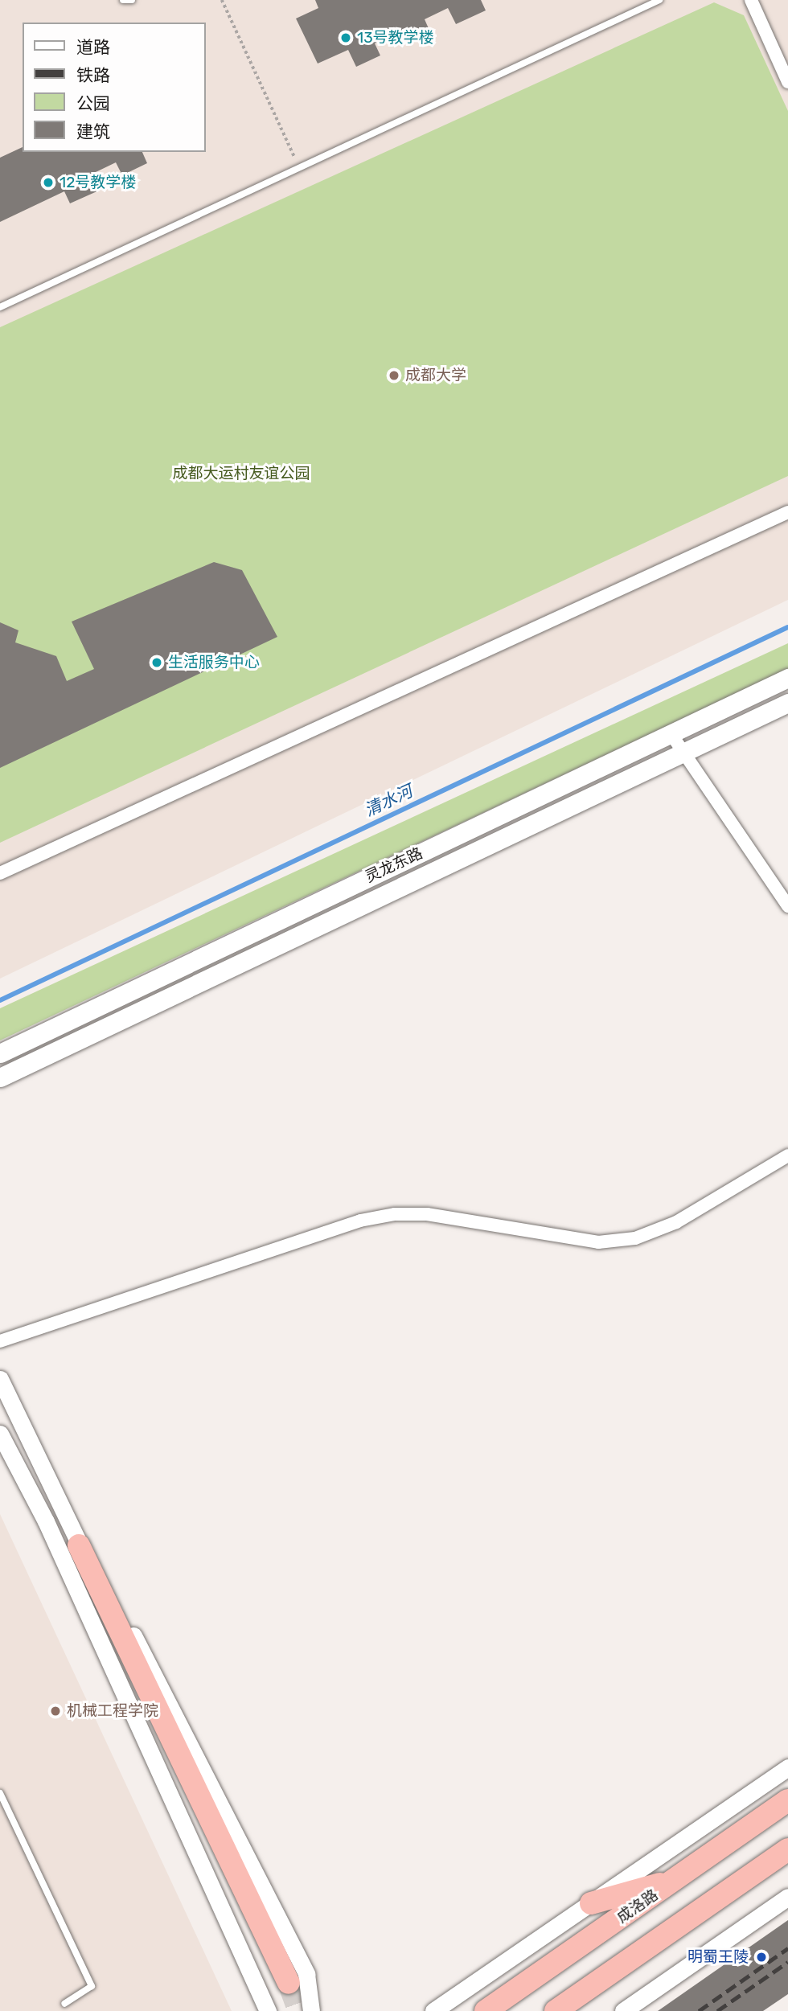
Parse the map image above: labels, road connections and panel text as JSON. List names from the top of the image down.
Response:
{
  "streets": {
    "highway": ["成洛路"],
    "main road": ["灵龙东路"]
  },
  "water": ["清水河"],
  "parks": ["成都大运村友谊公园"],
  "places": [
    "13号教学楼",
    "12号教学楼",
    "成都大学",
    "生活服务中心",
    "机械工程学院",
    "明蜀王陵"
  ],
  "legend": [
    "道路",
    "铁路",
    "公园",
    "建筑"
  ]
}
